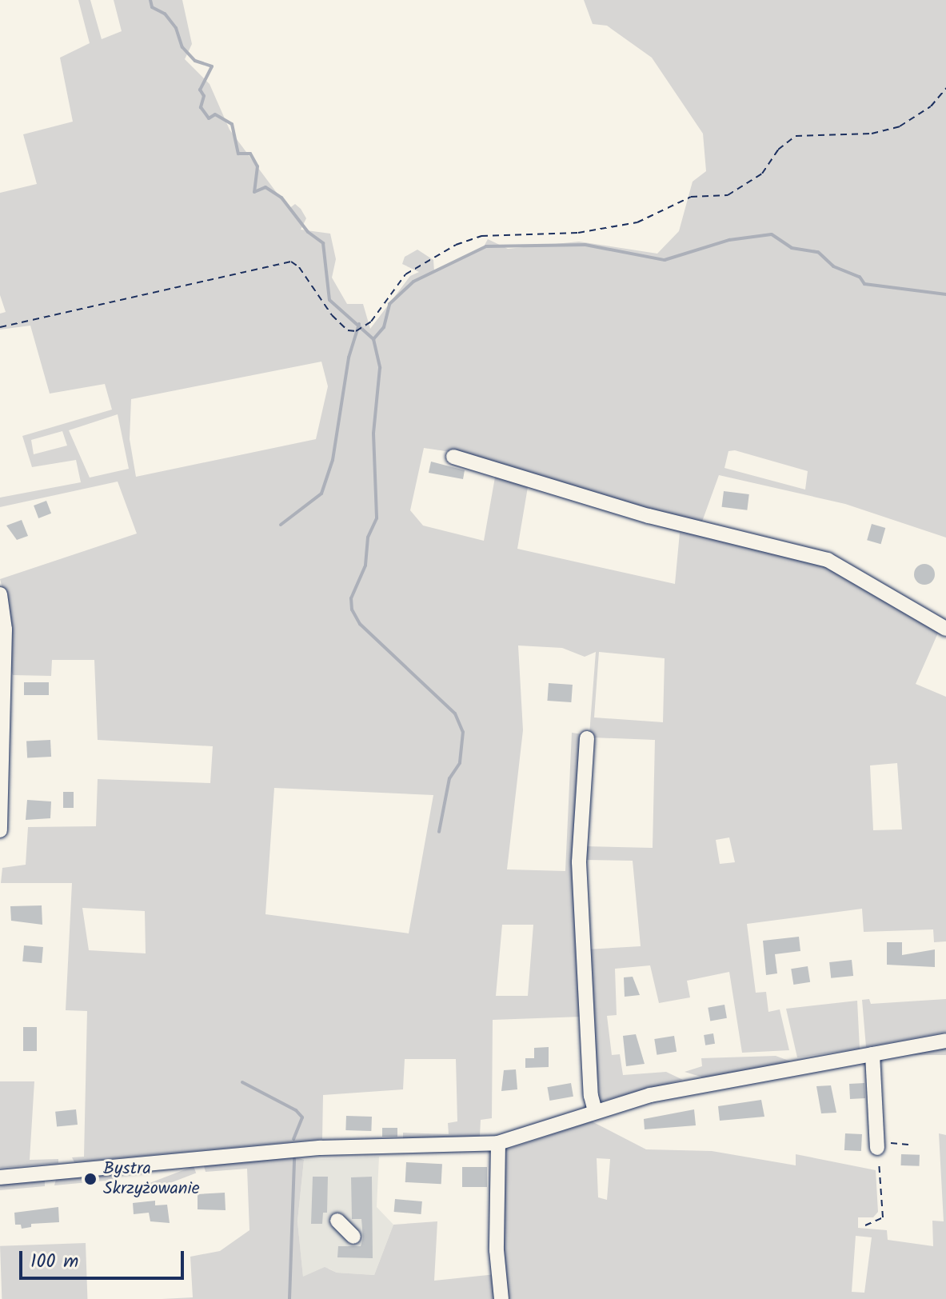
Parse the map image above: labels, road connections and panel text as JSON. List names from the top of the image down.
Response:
{
  "places": ["Bystra Skrzyżowanie"],
  "scale_bar": "100 m"
}
